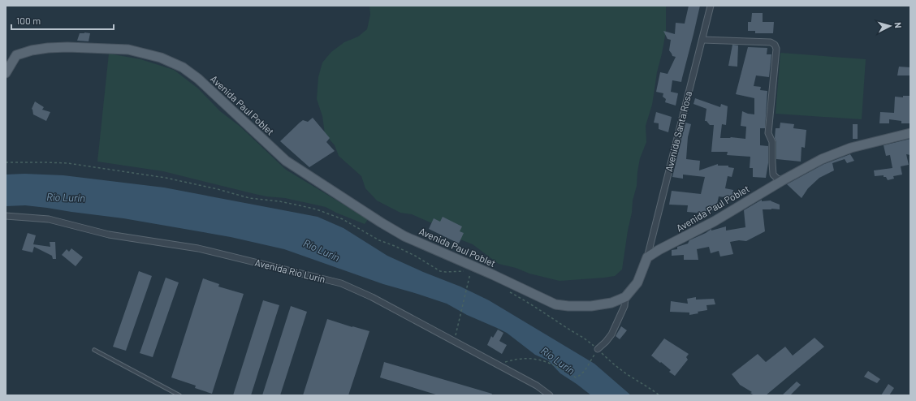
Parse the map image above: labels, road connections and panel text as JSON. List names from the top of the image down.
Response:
{
  "streets": {
    "main road": ["Avenida Paul Poblet"],
    "street": ["Avenida Santa Rosa", "Avenida Río Lurín"]
  },
  "crossings": [
    ["Avenida Paul Poblet", "Avenida Santa Rosa"]
  ],
  "water": ["Río Lurín"],
  "scale_bar": "100 m",
  "north": "right"
}
